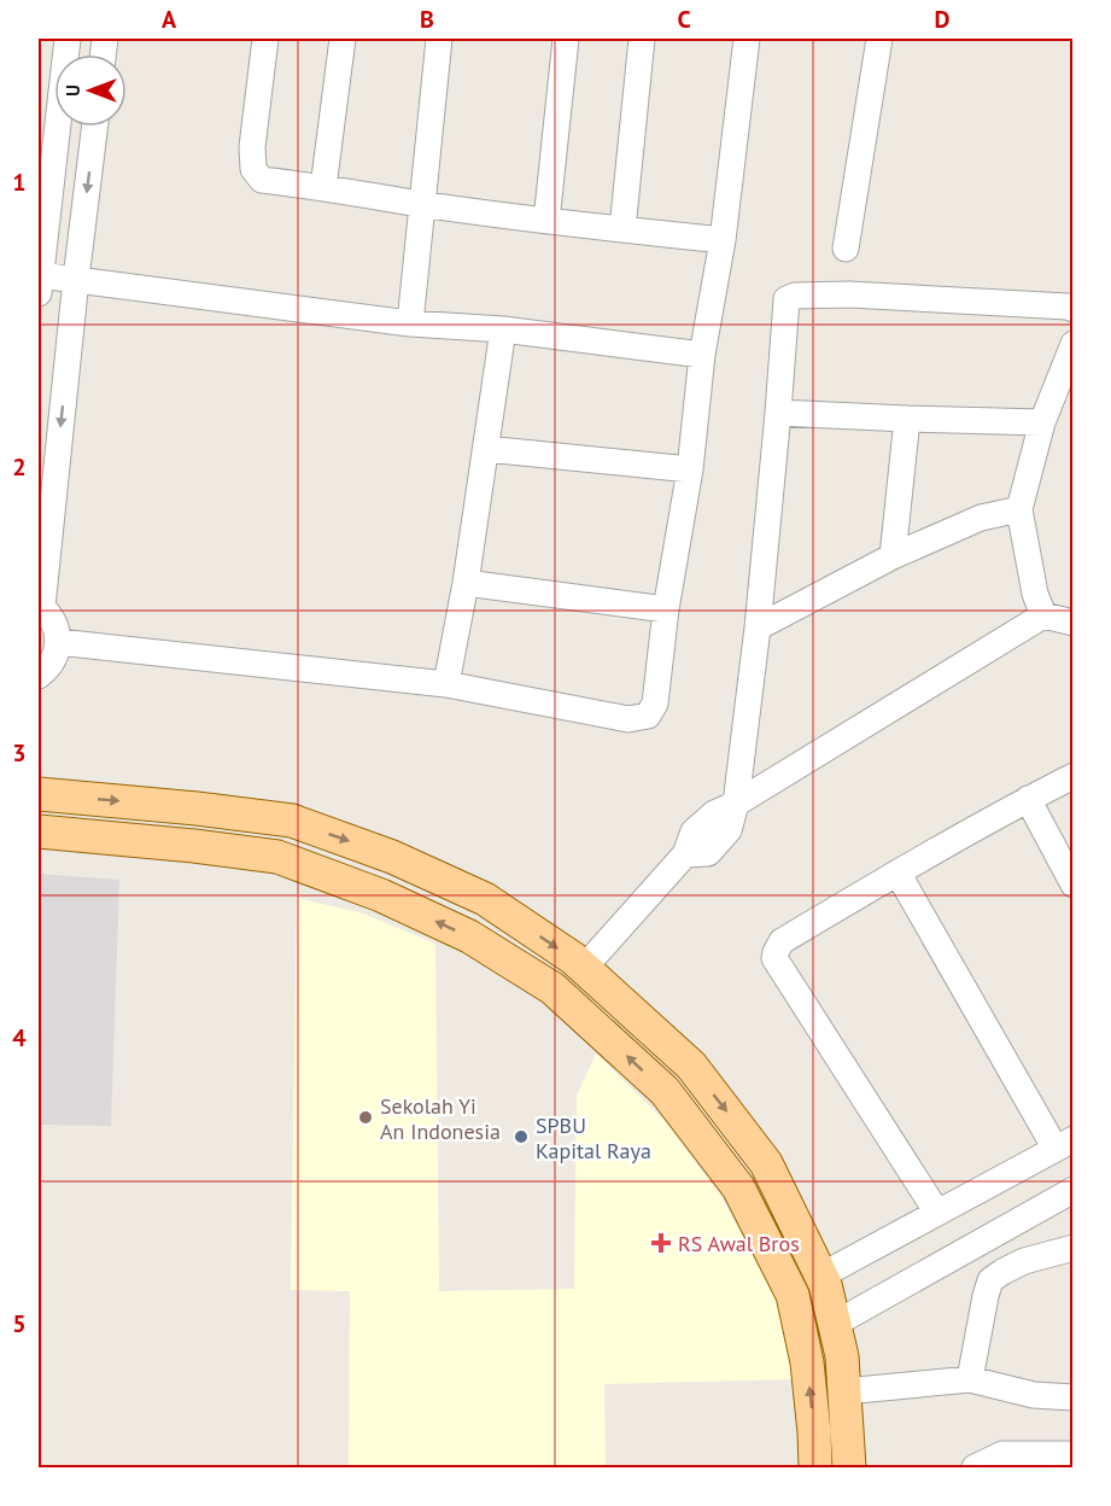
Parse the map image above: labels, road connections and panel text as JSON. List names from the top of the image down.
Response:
{
  "places": {
    "other": ["Sekolah Yi An Indonesia", "SPBU Kapital Raya"],
    "health": ["RS Awal Bros"]
  },
  "north": "left",
  "grid": {
    "columns": [
      "A",
      "B",
      "C",
      "D"
    ],
    "rows": [
      "1",
      "2",
      "3",
      "4",
      "5"
    ]
  }
}
